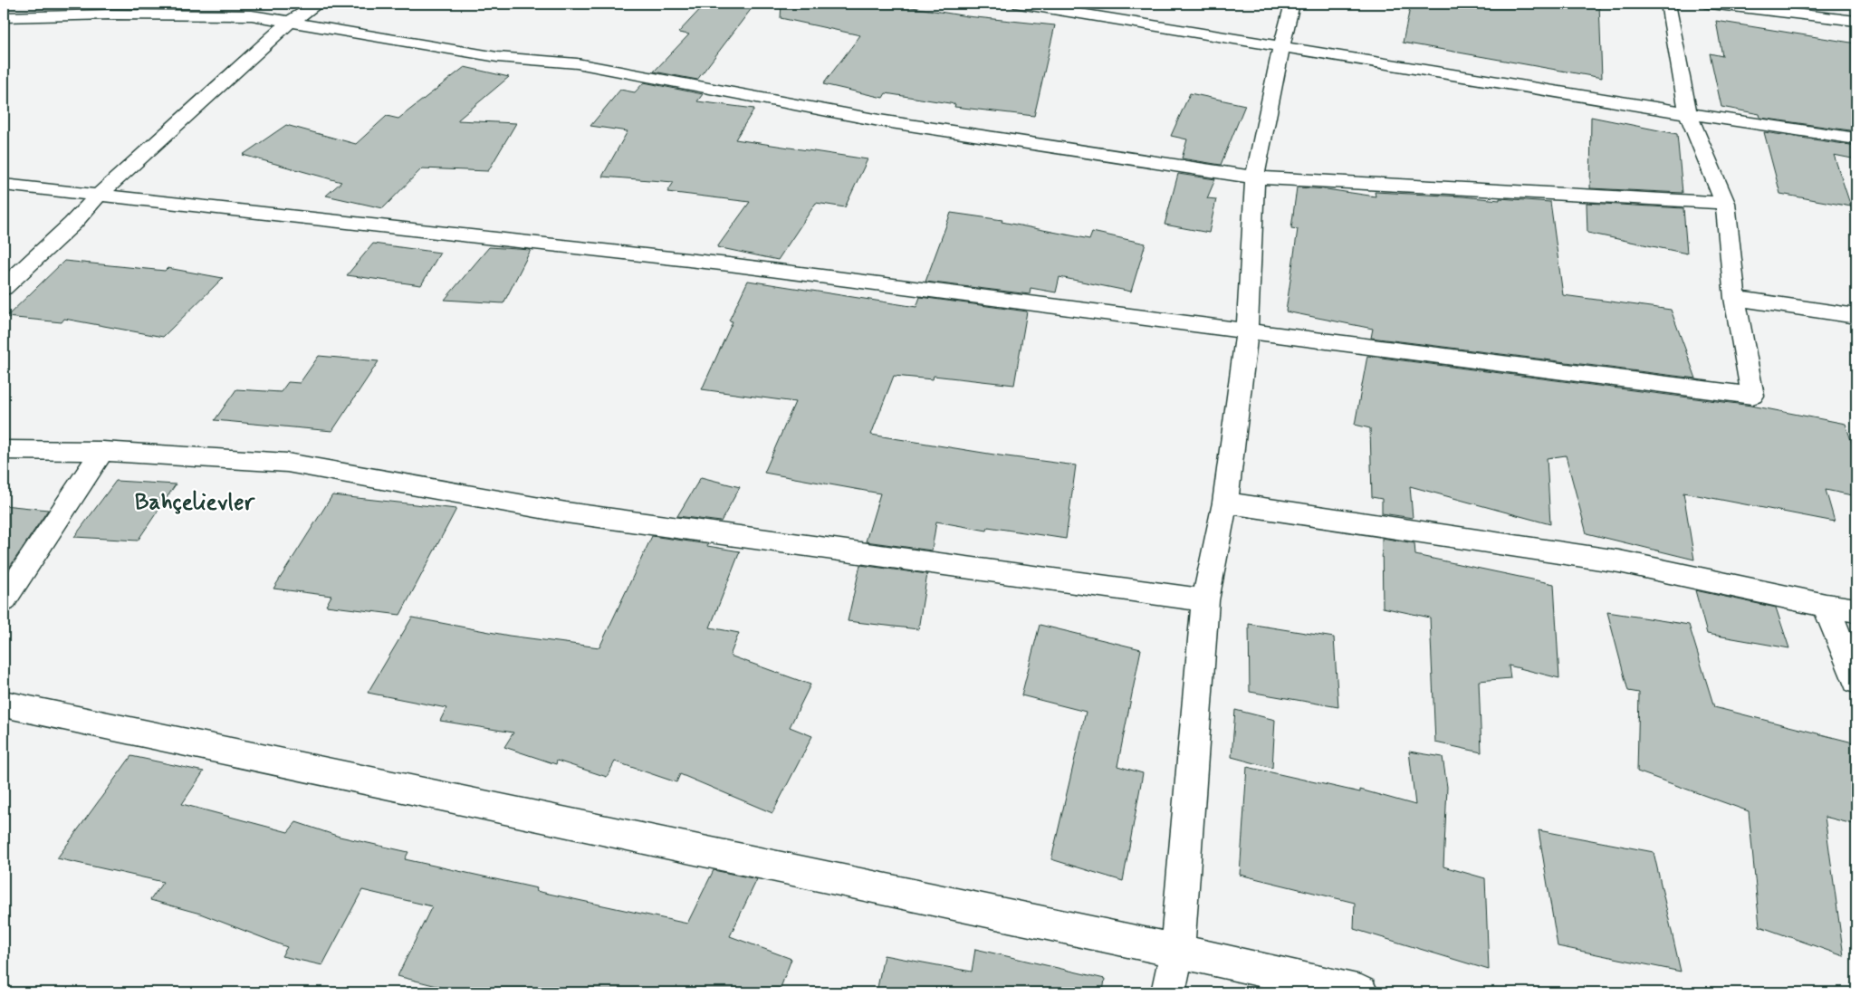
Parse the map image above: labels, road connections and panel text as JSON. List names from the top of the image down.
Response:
{
  "districts": ["Bahçelievler"]
}
